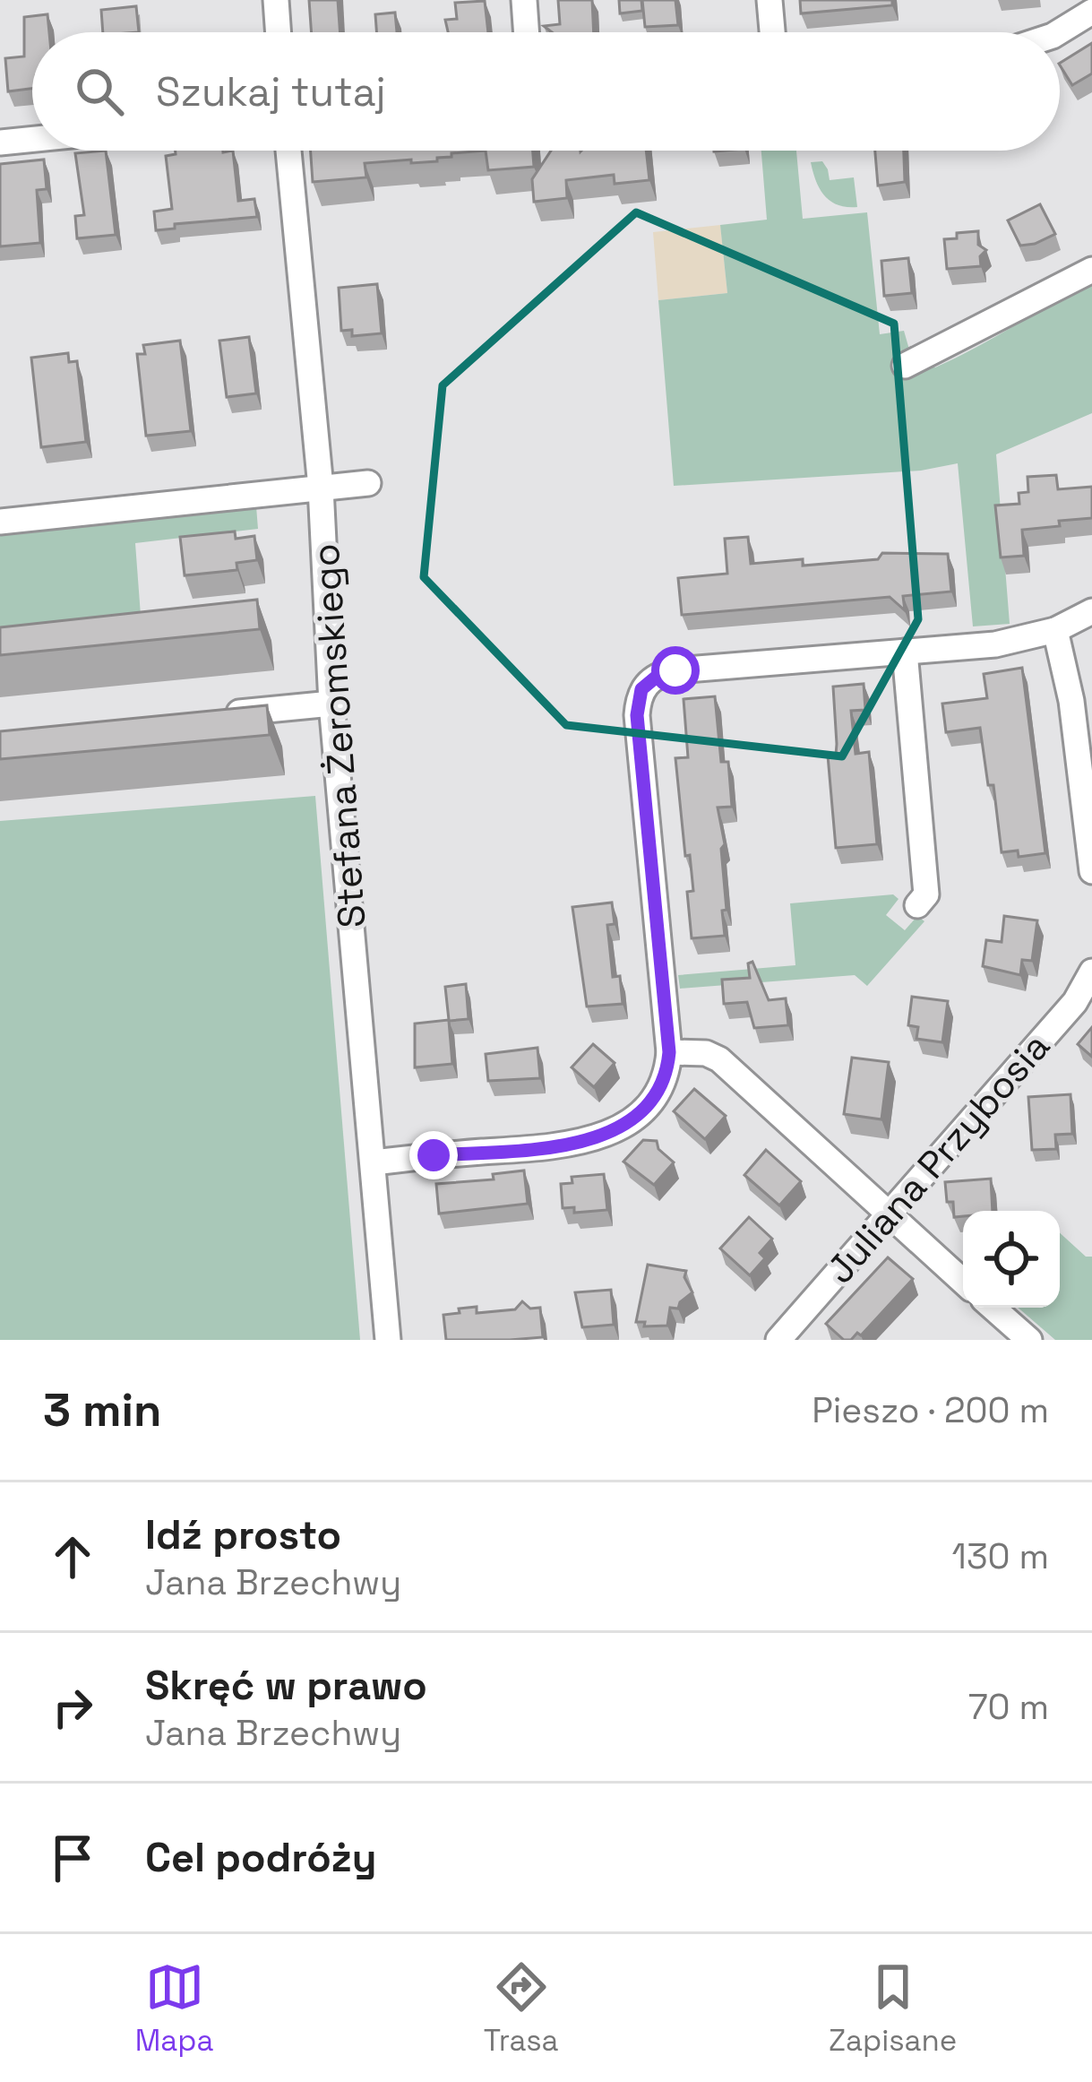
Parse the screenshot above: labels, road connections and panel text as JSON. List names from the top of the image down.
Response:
{
  "streets": {
    "street": ["Stefana Żeromskiego", "Juliana Przybosia"]
  },
  "page": {
    "search": "Szukaj tutaj",
    "heading": ["3 min", "Pieszo · 200 m"],
    "list": [
      ["Idź prosto", "Jana Brzechwy", "130 m"],
      ["Skręć w prawo", "Jana Brzechwy", "70 m"],
      "Cel podróży"
    ],
    "nav": ["Mapa", "Trasa", "Zapisane"]
  }
}
